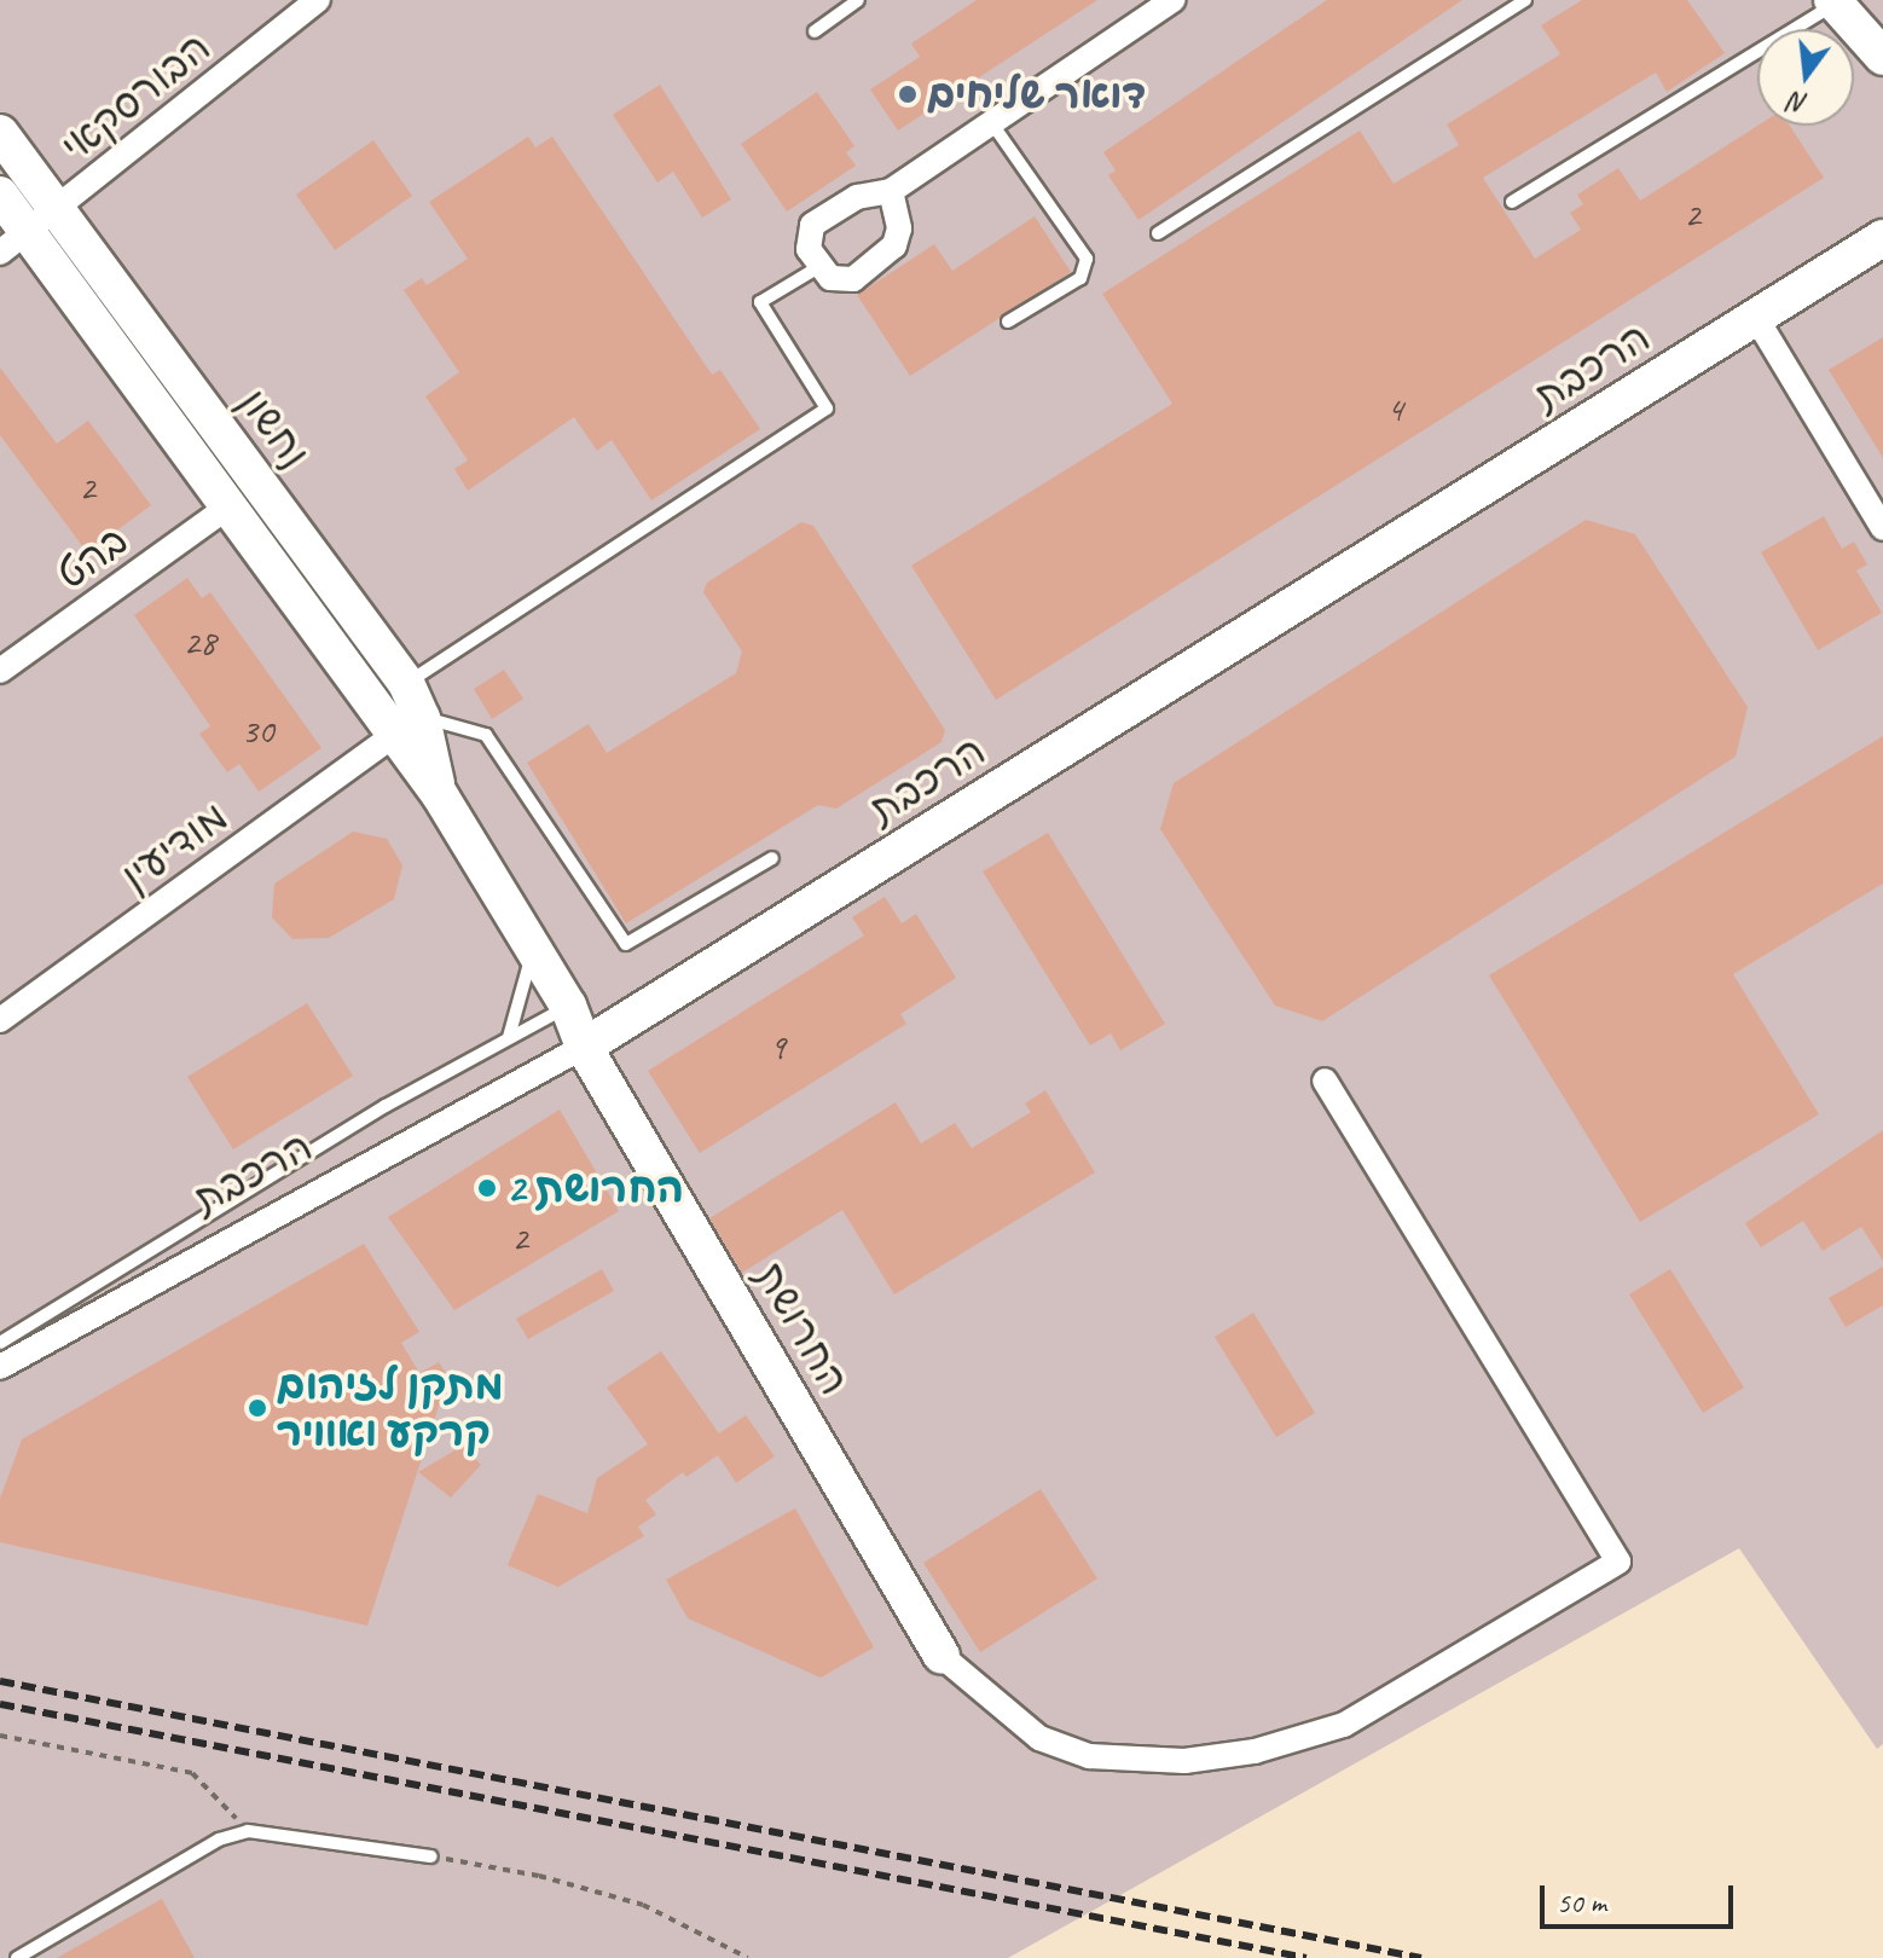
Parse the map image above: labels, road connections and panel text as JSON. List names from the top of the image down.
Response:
{
  "streets": {
    "street": [
      "הבורסקאי",
      "הרכבת",
      "נחשון",
      "בהט",
      "מודיעין",
      "החרושת"
    ]
  },
  "crossings": [
    ["הבורסקאי", "נחשון"],
    ["הרכבת", "נחשון"],
    ["הרכבת", "החרושת"],
    ["נחשון", "בהט"],
    ["נחשון", "מודיעין"],
    ["נחשון", "החרושת"]
  ],
  "places": ["דואר שליחים", "החרושת 2", "מתקן לזיהום קרקע ואוויר"],
  "house_numbers": [
    "2",
    "4",
    "2",
    "28",
    "30",
    "9",
    "2"
  ],
  "scale_bar": "50 m",
  "north": "bottom"
}
